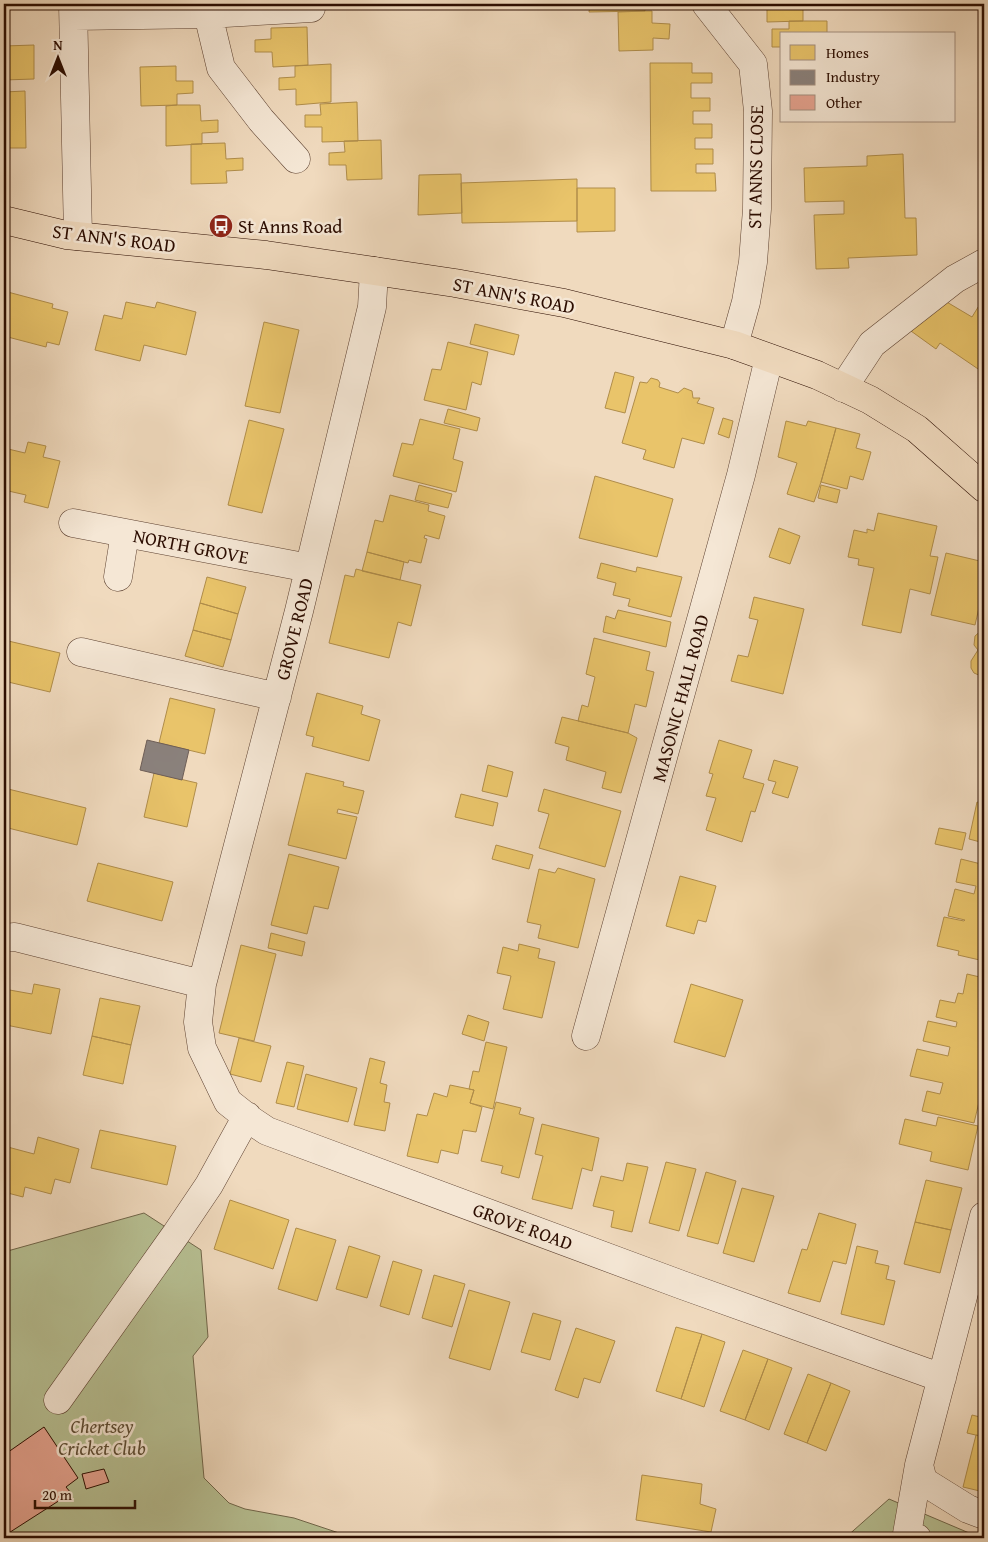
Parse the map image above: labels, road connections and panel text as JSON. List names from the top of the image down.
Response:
{
  "streets": {
    "main road": ["ST ANN'S ROAD"],
    "street": [
      "ST ANNS CLOSE",
      "NORTH GROVE",
      "GROVE ROAD",
      "MASONIC HALL ROAD"
    ]
  },
  "crossings": [
    ["ST ANNS CLOSE", "ST ANN'S ROAD"],
    ["ST ANN'S ROAD", "GROVE ROAD"],
    ["ST ANN'S ROAD", "MASONIC HALL ROAD"],
    ["NORTH GROVE", "GROVE ROAD"]
  ],
  "parks": ["Chertsey Cricket Club"],
  "places": {
    "bus stop": ["St Anns Road"]
  },
  "legend": ["Homes", "Industry", "Other"],
  "scale_bar": "20 m",
  "north": "top"
}
